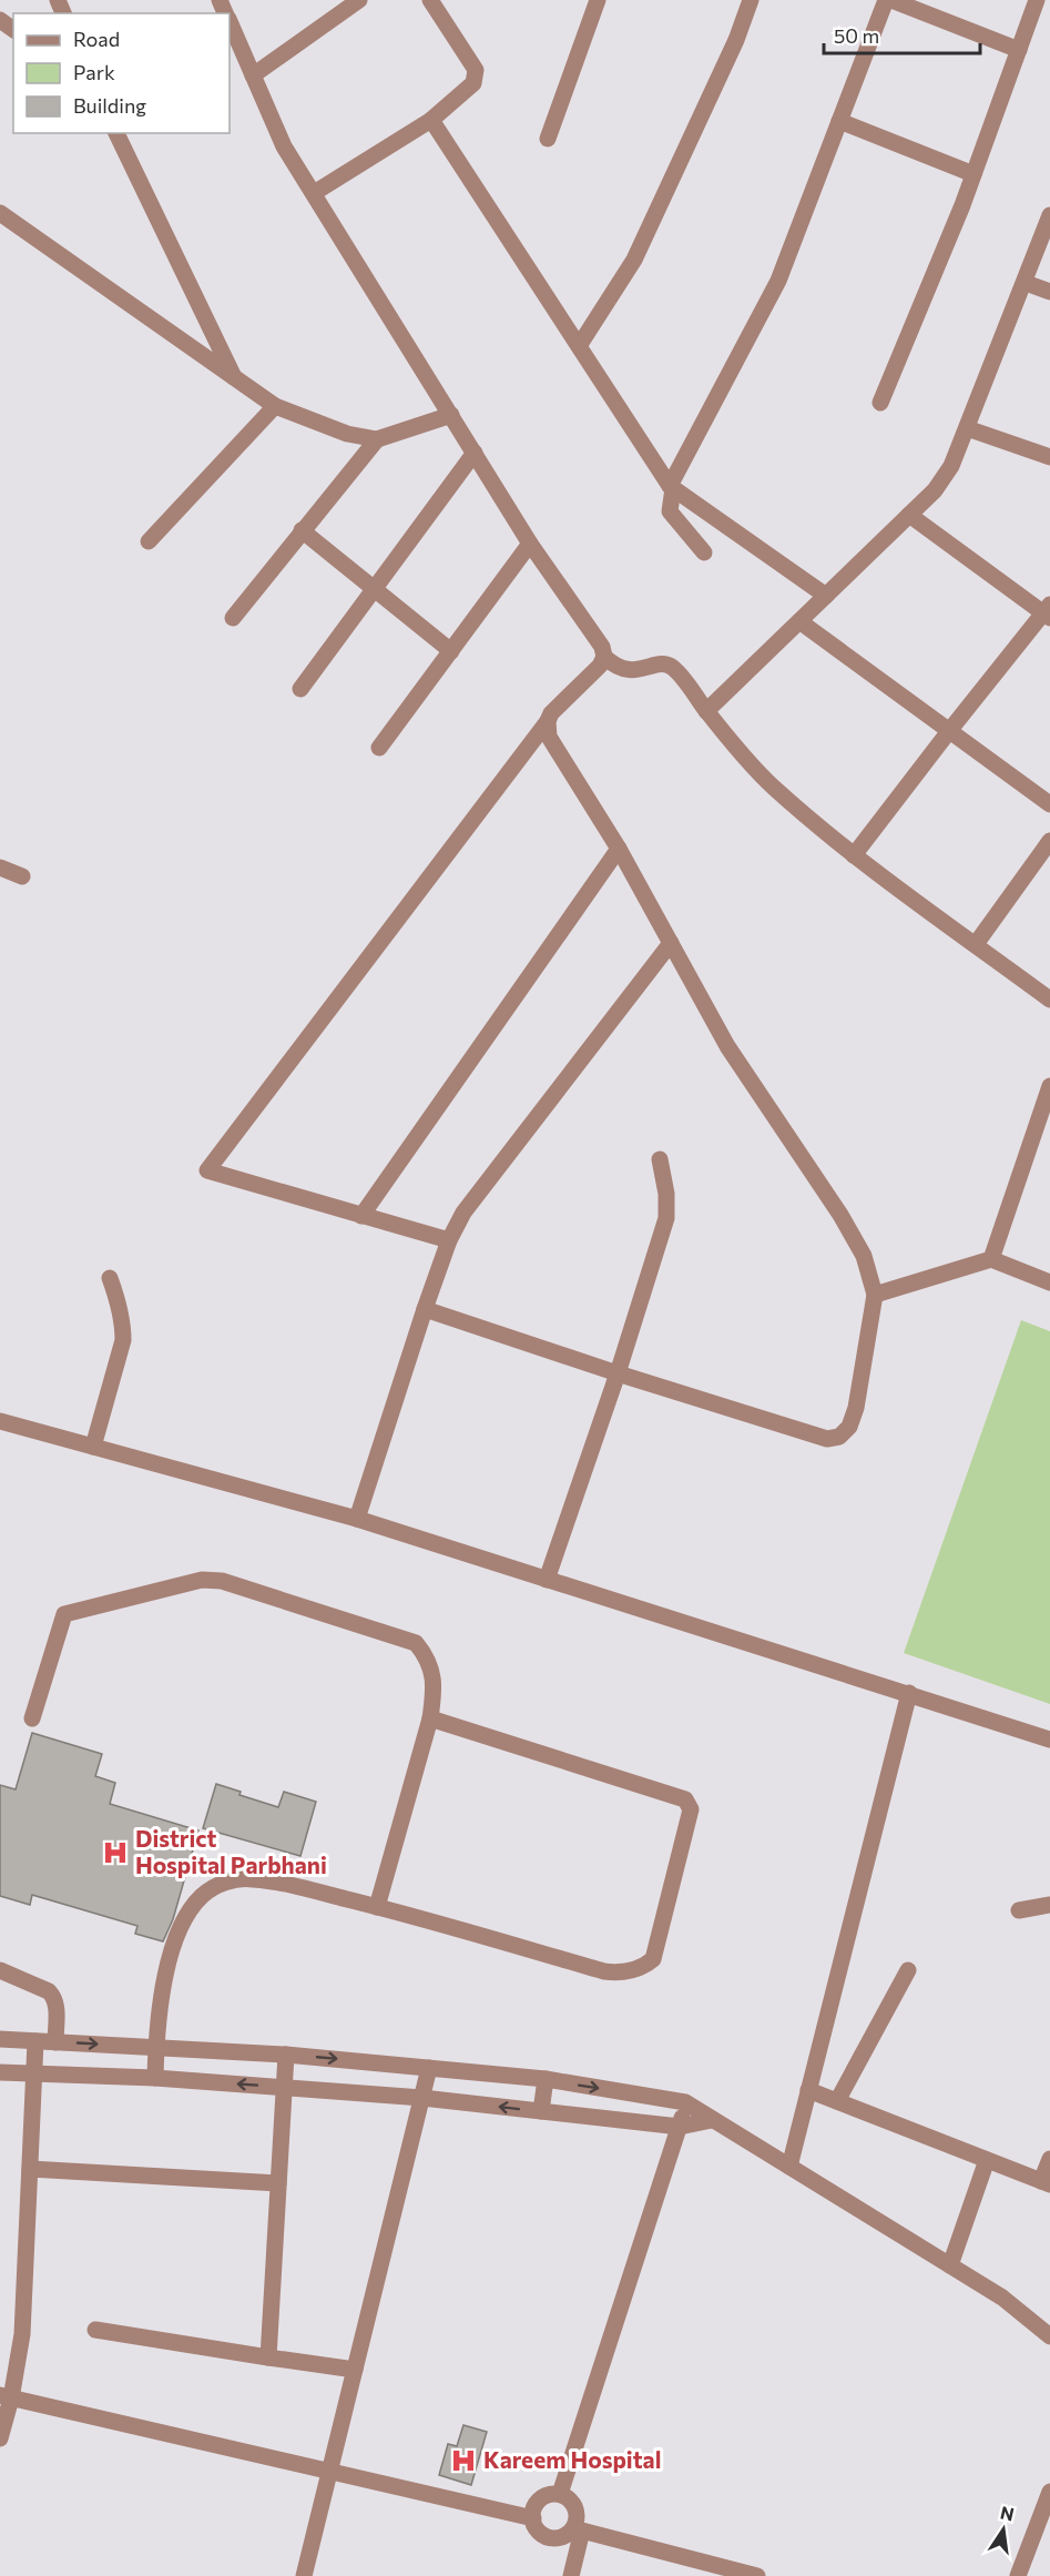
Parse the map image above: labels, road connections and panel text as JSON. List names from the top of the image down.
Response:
{
  "places": {
    "hospital": ["District Hospital Parbhani", "Kareem Hospital"]
  },
  "legend": ["Road", "Park", "Building"],
  "scale_bar": "50 m",
  "north": "top"
}
